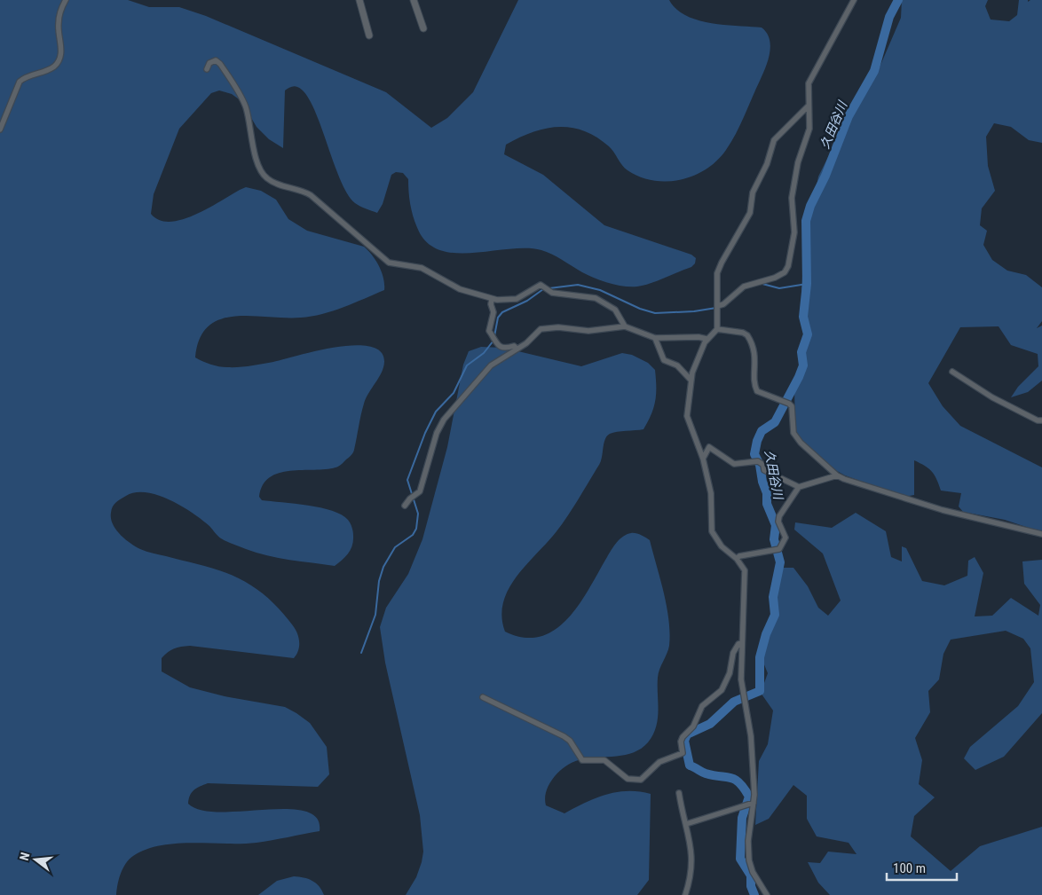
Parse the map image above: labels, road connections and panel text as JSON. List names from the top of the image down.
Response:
{
  "water": ["久田谷川"],
  "scale_bar": "100 m",
  "north": "left"
}
